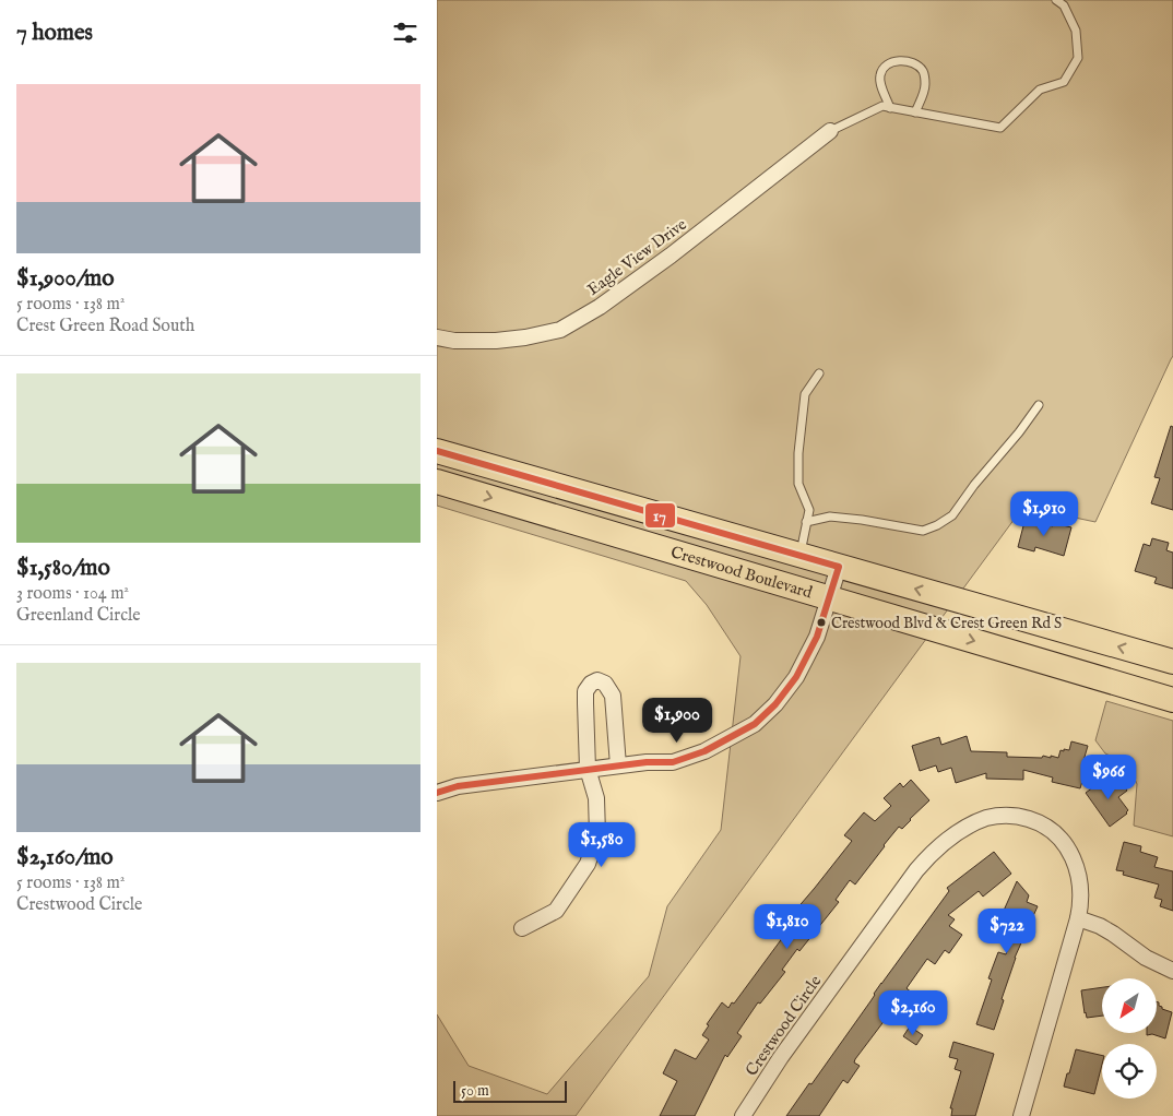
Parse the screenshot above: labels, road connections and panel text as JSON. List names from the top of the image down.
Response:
{
  "streets": {
    "main road": ["Crestwood Boulevard"],
    "street": ["Eagle View Drive", "Crestwood Circle"]
  },
  "places": ["Crestwood Blvd & Crest Green Rd S"],
  "lines": ["transit line 17"],
  "scale_bar": "50 m",
  "north": "bottom left",
  "page": {
    "heading": "7 homes",
    "list": [
      {
        "name": "$1,900/mo",
        "note": "5 rooms · 138 m² · Crest Green Road South"
      },
      {
        "name": "$1,580/mo",
        "note": "3 rooms · 104 m² · Greenland Circle"
      },
      {
        "name": "$2,160/mo",
        "note": "5 rooms · 138 m² · Crestwood Circle"
      }
    ],
    "price": [
      "$1,910",
      "$1,900",
      "$966",
      "$1,580",
      "$1,810",
      "$722",
      "$2,160"
    ],
    "scale": "50 m"
  }
}
